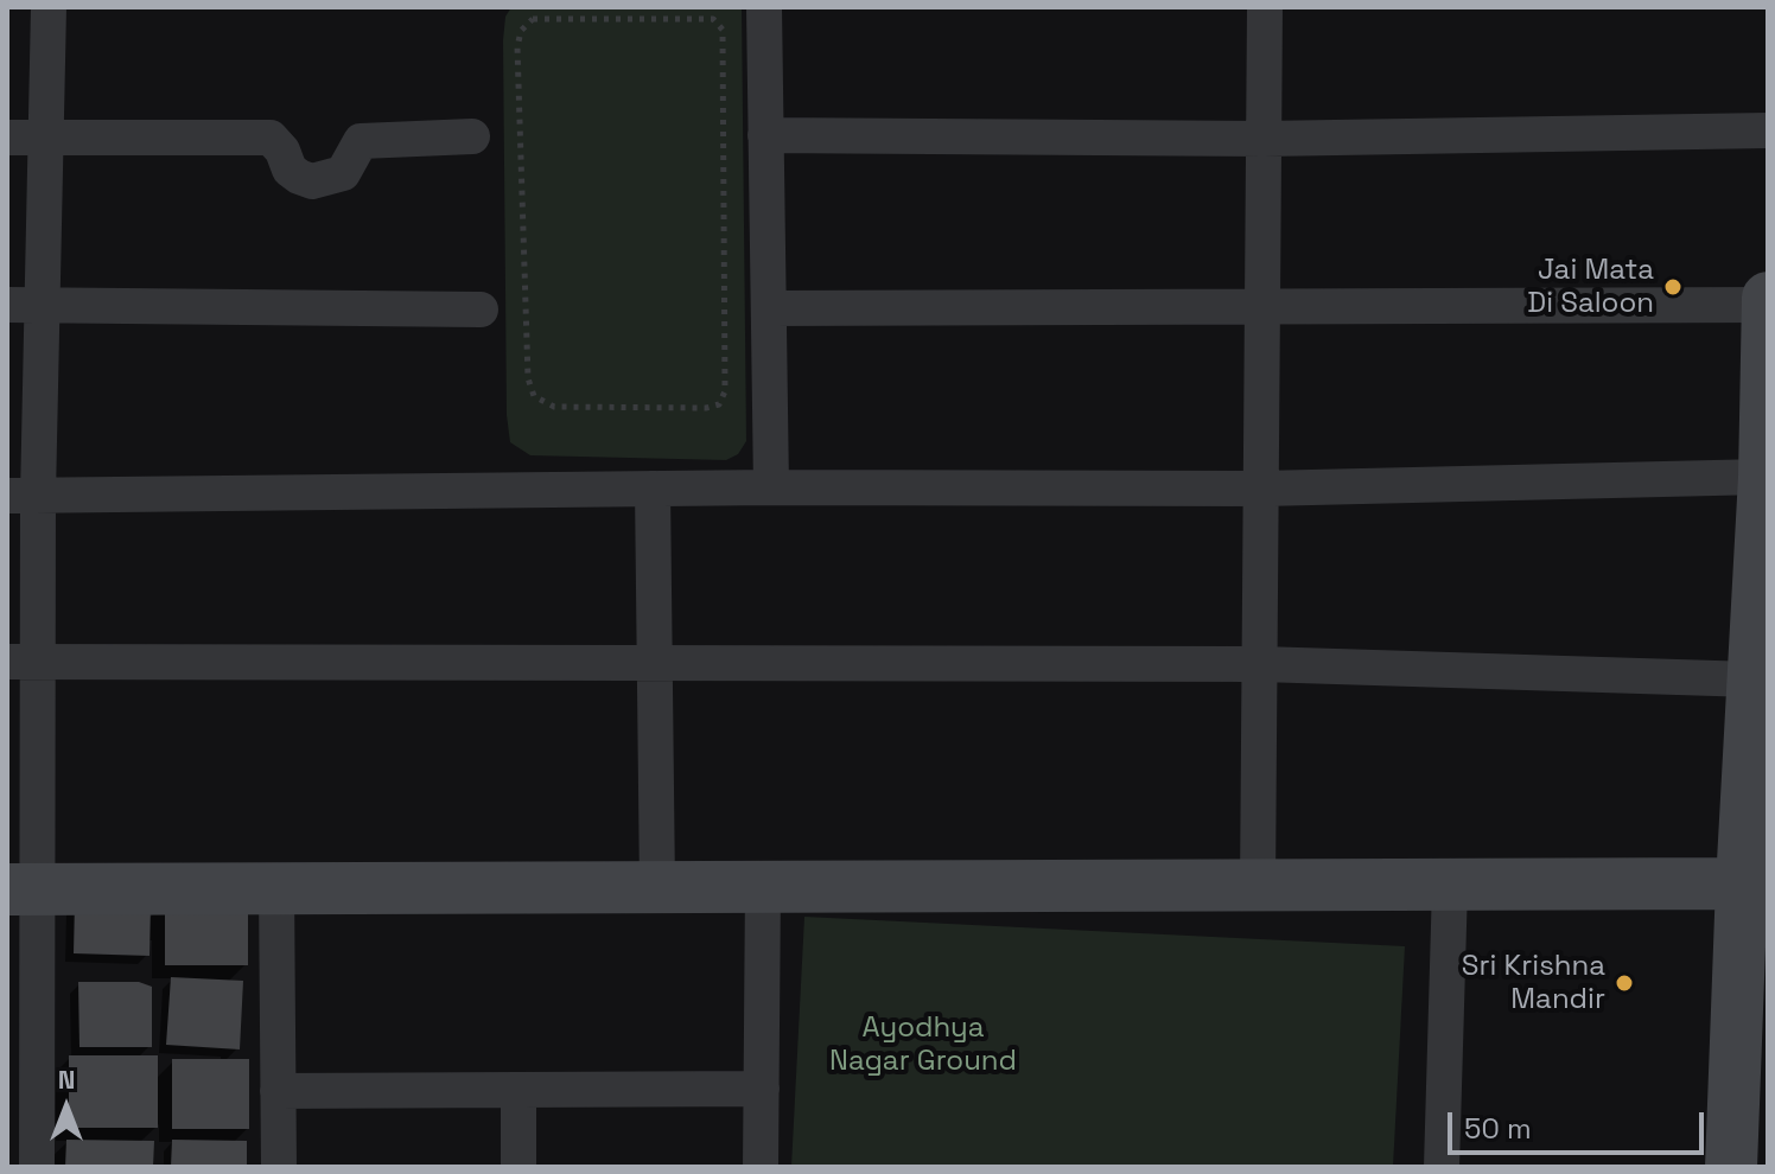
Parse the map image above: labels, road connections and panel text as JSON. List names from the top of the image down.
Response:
{
  "parks": ["Ayodhya Nagar Ground"],
  "places": ["Jai Mata Di Saloon", "Sri Krishna Mandir"],
  "scale_bar": "50 m",
  "north": "top"
}
